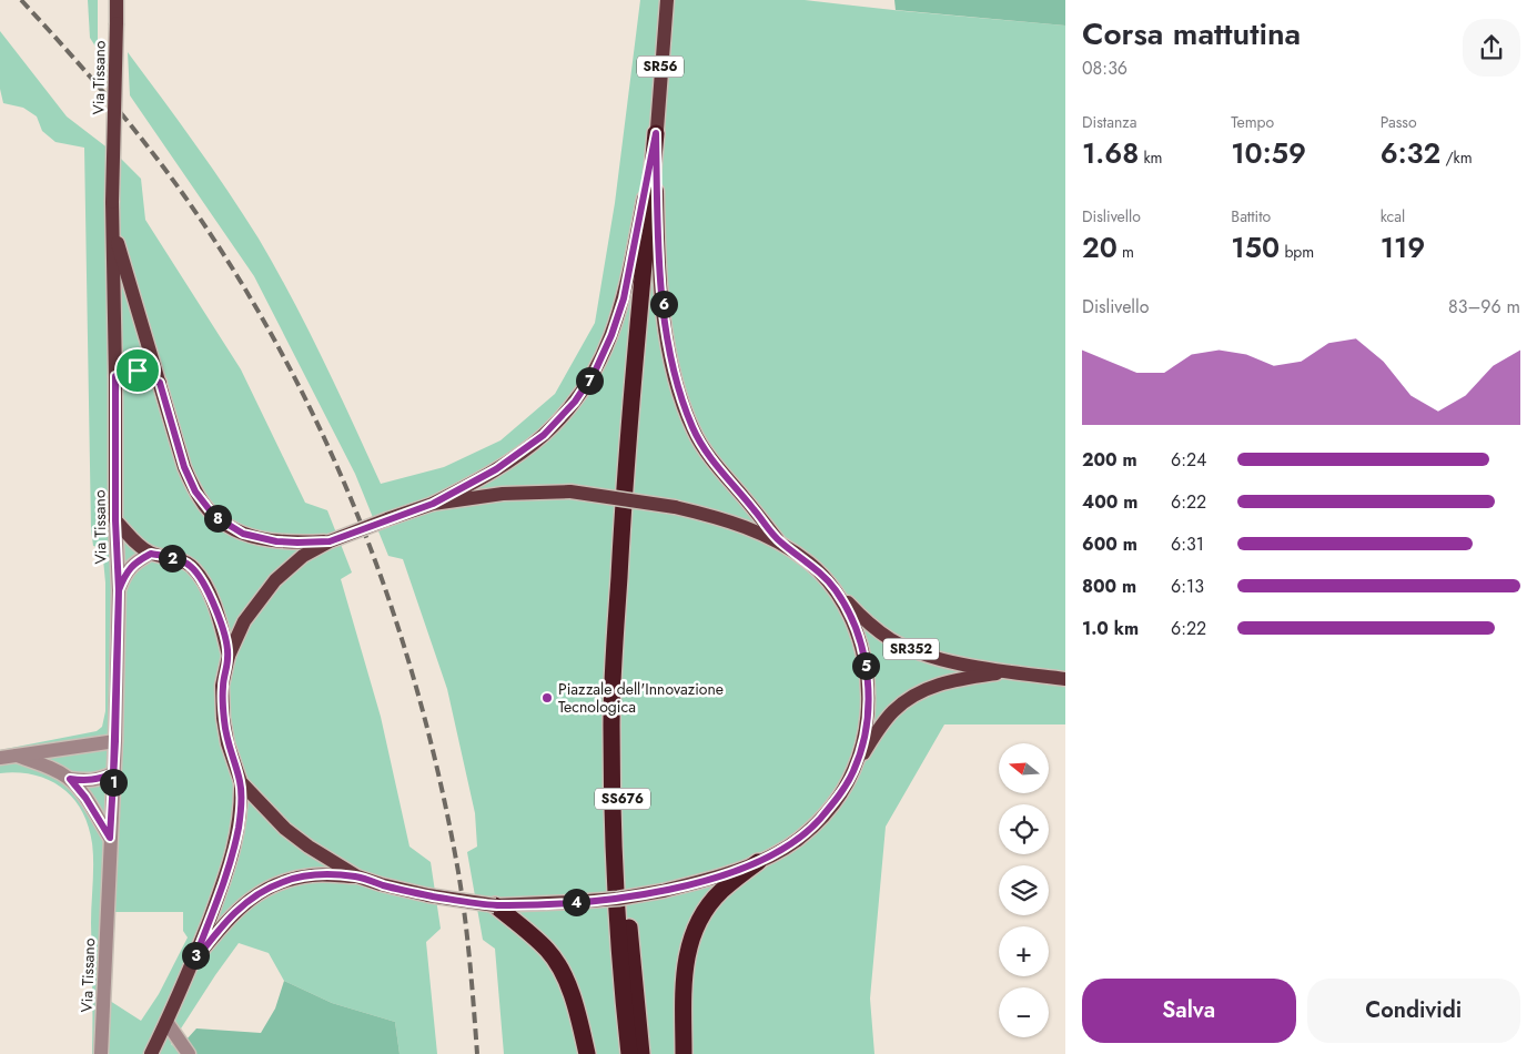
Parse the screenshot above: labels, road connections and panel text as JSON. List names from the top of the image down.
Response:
{
  "streets": {
    "highway": ["SS676"],
    "main road": ["SR56", "Via Tissano", "SR352"]
  },
  "crossings": [
    ["SR56", "SS676"]
  ],
  "places": ["Piazzale dell'Innovazione Tecnologica"],
  "north": "left",
  "page": {
    "heading": ["Corsa mattutina", "08:36"],
    "stats": [
      ["Distanza", "1.68 km"],
      ["Tempo", "10:59"],
      ["Passo", "6:32 /km"],
      ["Dislivello", "20 m"],
      ["Battito", "150 bpm"],
      ["kcal", "119"]
    ],
    "chart": ["Dislivello", "83–96 m"],
    "pins": [
      "6",
      "7",
      "8",
      "2",
      "5",
      "1",
      "4",
      "3"
    ],
    "list": [
      {
        "name": "200 m",
        "note": "6:24"
      },
      {
        "name": "400 m",
        "note": "6:22"
      },
      {
        "name": "600 m",
        "note": "6:31"
      },
      {
        "name": "800 m",
        "note": "6:13"
      },
      {
        "name": "1.0 km",
        "note": "6:22"
      }
    ],
    "map_buttons": ["+", "−"],
    "buttons": ["Salva", "Condividi"]
  }
}
